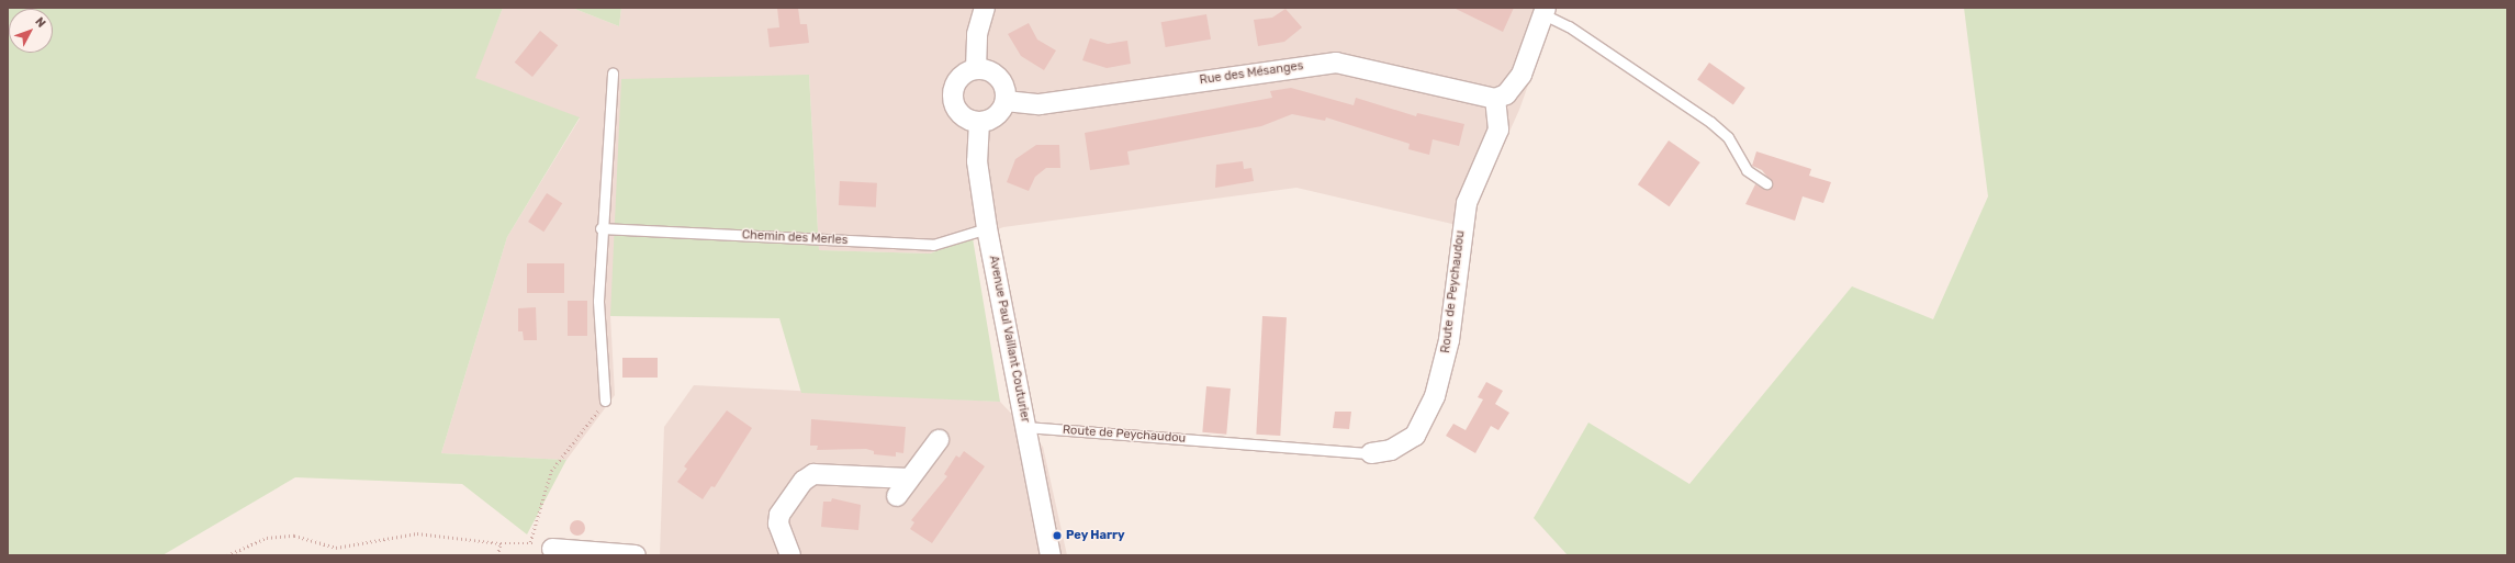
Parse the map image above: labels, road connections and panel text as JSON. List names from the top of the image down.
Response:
{
  "streets": {
    "street": ["Rue des Mésanges", "Route de Peychaudou", "Avenue Paul Vaillant Couturier"],
    "lane": ["Chemin des Merles"]
  },
  "crossings": [
    ["Rue des Mésanges", "Route de Peychaudou"],
    ["Rue des Mésanges", "Avenue Paul Vaillant Couturier"],
    ["Chemin des Merles", "Avenue Paul Vaillant Couturier"],
    ["Route de Peychaudou", "Avenue Paul Vaillant Couturier"]
  ],
  "places": ["Pey Harry"],
  "north": "top right"
}
